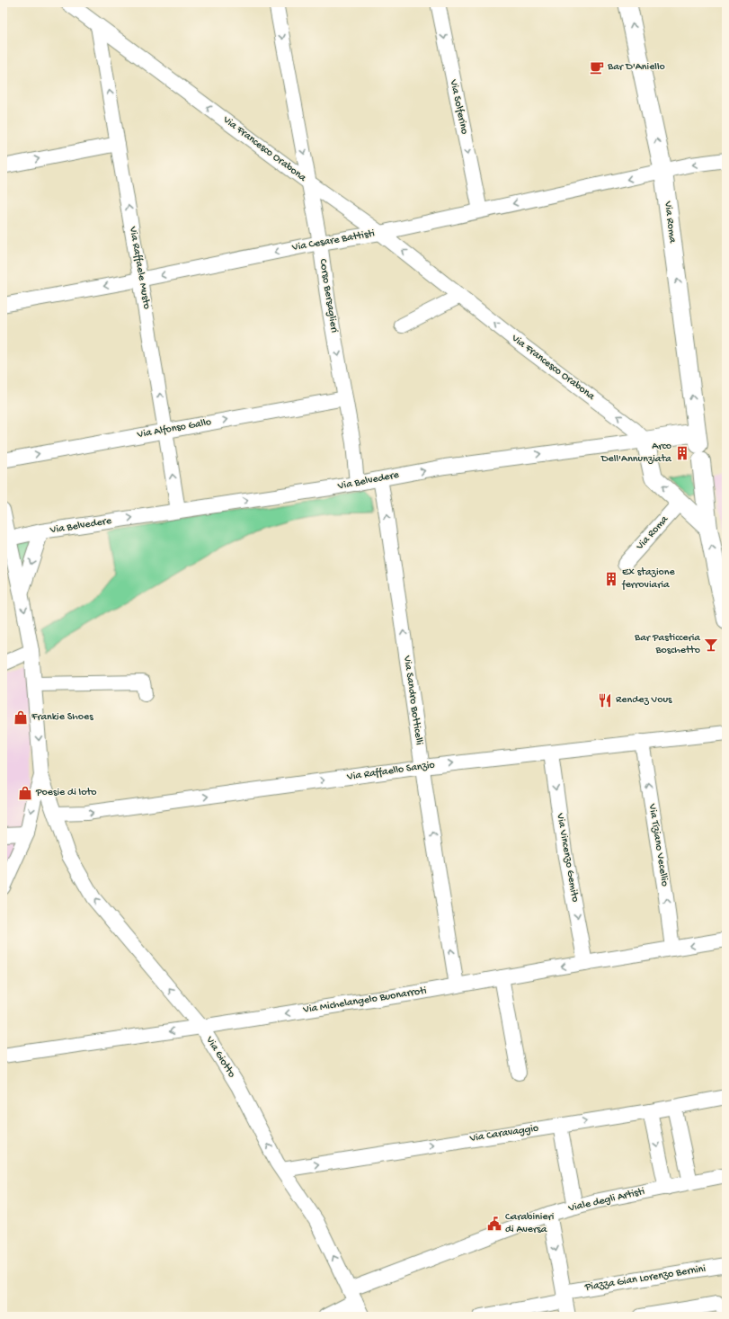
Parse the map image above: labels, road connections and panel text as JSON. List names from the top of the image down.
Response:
{
  "streets": {
    "street": [
      "Via Solferino",
      "Via Francesco Orabona",
      "Via Roma",
      "Via Cesare Battisti",
      "Via Raffaele Musto",
      "Corso Bersaglieri",
      "Via Alfonso Gallo",
      "Via Belvedere",
      "Via Sandro Botticelli",
      "Via Raffaello Sanzio",
      "Via Tiziano Vecellio",
      "Via Vincenzo Gemito",
      "Via Michelangelo Buonarroti",
      "Via Giotto",
      "Via Caravaggio",
      "Viale degli Artisti",
      "Piazza Gian Lorenzo Bernini"
    ]
  },
  "crossings": [
    ["Via Solferino", "Via Cesare Battisti"],
    ["Via Francesco Orabona", "Via Cesare Battisti"],
    ["Via Francesco Orabona", "Via Raffaele Musto"],
    ["Via Francesco Orabona", "Corso Bersaglieri"],
    ["Via Francesco Orabona", "Via Belvedere"],
    ["Via Roma", "Via Cesare Battisti"],
    ["Via Roma", "Via Belvedere"],
    ["Via Cesare Battisti", "Via Raffaele Musto"],
    ["Via Cesare Battisti", "Corso Bersaglieri"],
    ["Via Raffaele Musto", "Via Alfonso Gallo"],
    ["Via Raffaele Musto", "Via Belvedere"],
    ["Corso Bersaglieri", "Via Alfonso Gallo"],
    ["Corso Bersaglieri", "Via Belvedere"],
    ["Via Belvedere", "Via Sandro Botticelli"],
    ["Via Belvedere", "Via Giotto"],
    ["Via Sandro Botticelli", "Via Raffaello Sanzio"],
    ["Via Sandro Botticelli", "Via Michelangelo Buonarroti"],
    ["Via Raffaello Sanzio", "Via Tiziano Vecellio"],
    ["Via Raffaello Sanzio", "Via Vincenzo Gemito"],
    ["Via Raffaello Sanzio", "Via Giotto"],
    ["Via Tiziano Vecellio", "Via Michelangelo Buonarroti"],
    ["Via Vincenzo Gemito", "Via Michelangelo Buonarroti"],
    ["Via Michelangelo Buonarroti", "Via Giotto"],
    ["Via Giotto", "Via Caravaggio"],
    ["Via Giotto", "Viale degli Artisti"]
  ],
  "one_way": [
    "Via Solferino",
    "Via Francesco Orabona",
    "Via Roma",
    "Via Cesare Battisti",
    "Via Raffaele Musto",
    "Corso Bersaglieri",
    "Via Alfonso Gallo",
    "Via Sandro Botticelli",
    "Via Raffaello Sanzio",
    "Via Tiziano Vecellio",
    "Via Vincenzo Gemito",
    "Via Michelangelo Buonarroti",
    "Via Giotto",
    "Via Caravaggio"
  ],
  "places": {
    "cafe": ["Bar D'Aniello"],
    "building": ["Arco Dell'Annunziata", "Ex stazione ferroviaria"],
    "bar": ["Bar Pasticceria Boschetto"],
    "restaurant": ["Rendez Vous"],
    "shop": ["Frankie Shoes", "Poesie di loto"],
    "public building": ["Carabinieri di Aversa"]
  }
}
